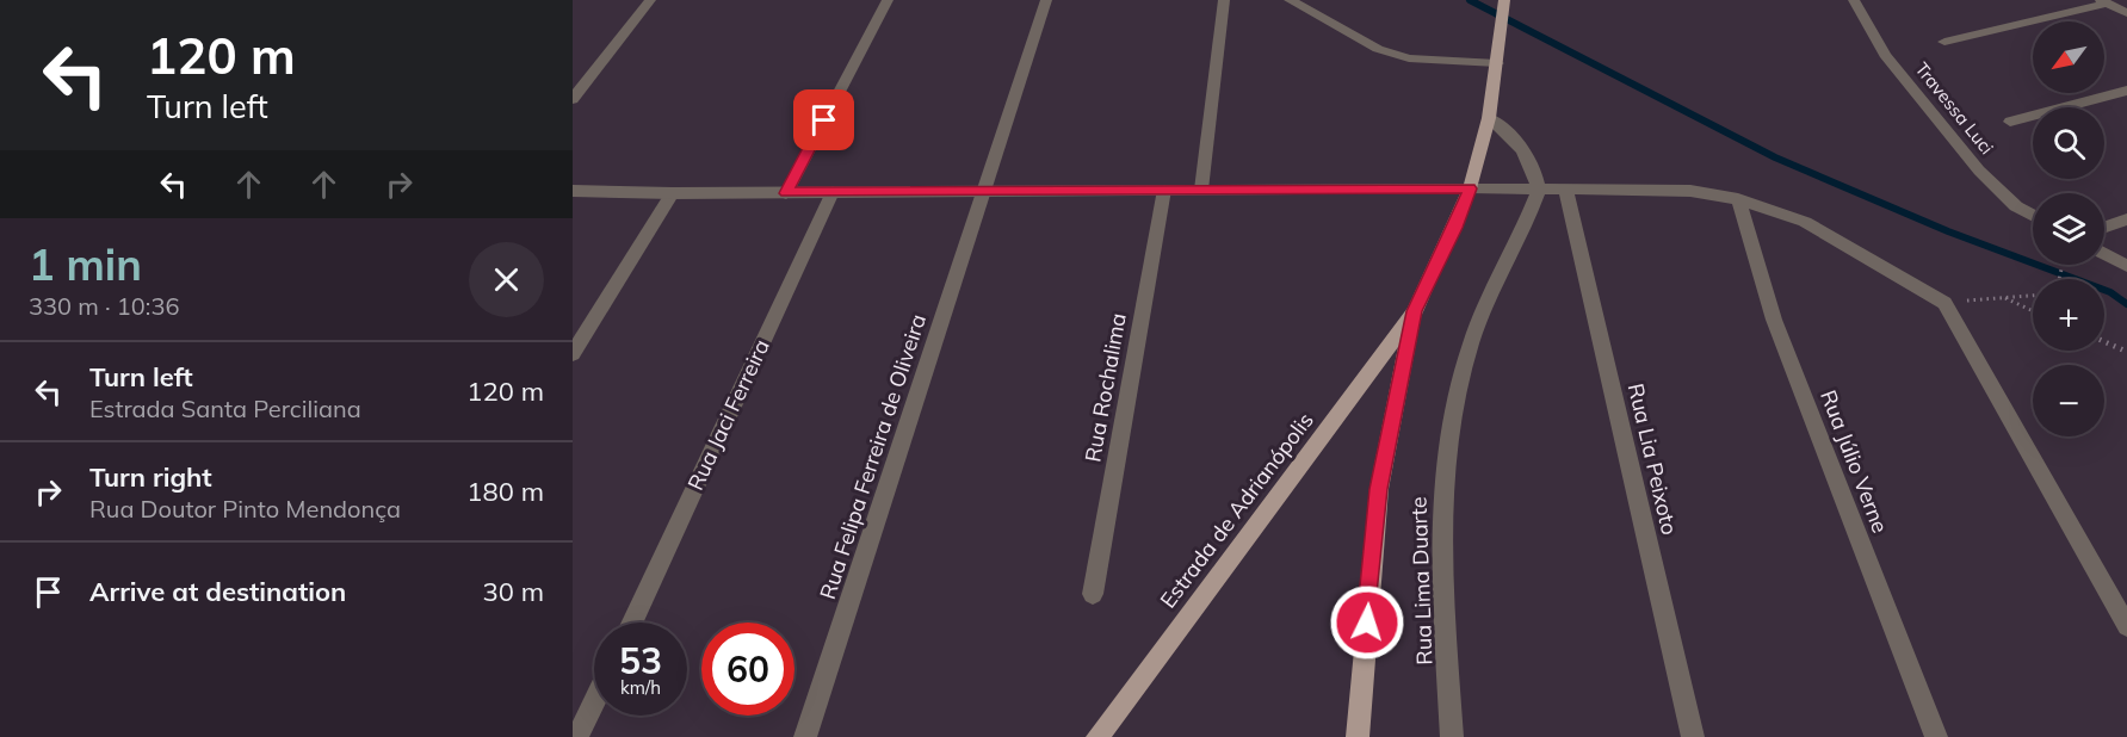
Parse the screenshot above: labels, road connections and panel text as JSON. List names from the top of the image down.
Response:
{
  "streets": {
    "main road": ["Estrada de Adrianópolis"],
    "street": [
      "Travessa Luci",
      "Rua Rochalima",
      "Rua Jaci Ferreira",
      "Rua Felipa Ferreira de Oliveira",
      "Rua Lia Peixoto",
      "Rua Júlio Verne",
      "Rua Lima Duarte"
    ]
  },
  "north": "bottom left",
  "page": {
    "turn": ["120 m", "Turn left"],
    "map_buttons": ["+", "−"],
    "heading": ["1 min", "330 m · 10:36"],
    "list": [
      {
        "name": "Turn left",
        "note": "Estrada Santa Perciliana",
        "value": "120 m"
      },
      {
        "name": "Turn right",
        "note": "Rua Doutor Pinto Mendonça",
        "value": "180 m"
      },
      {
        "name": "Arrive at destination",
        "value": "30 m"
      }
    ],
    "speed": "53 km/h",
    "limit": "60"
  }
}
